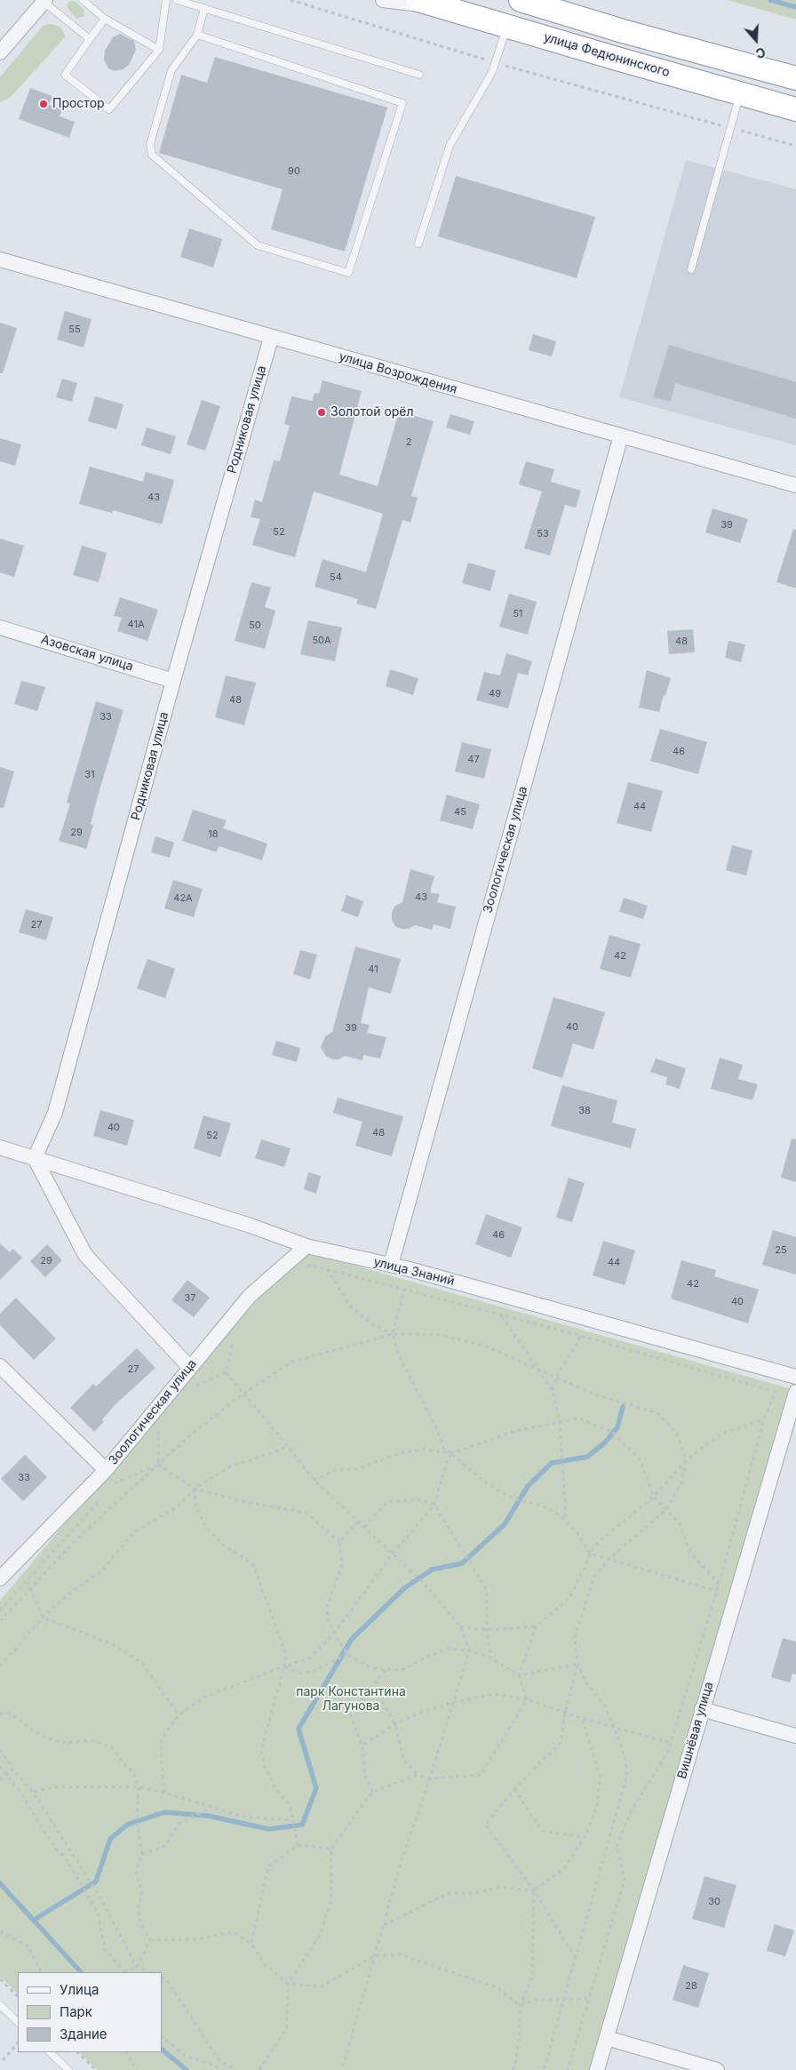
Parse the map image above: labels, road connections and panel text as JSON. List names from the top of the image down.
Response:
{
  "streets": {
    "highway": ["улица Федюнинского"],
    "street": [
      "улица Возрождения",
      "Родниковая улица",
      "Азовская улица",
      "Зоологическая улица",
      "улица Знаний",
      "Вишнёвая улица"
    ]
  },
  "crossings": [
    ["улица Возрождения", "Родниковая улица"],
    ["улица Возрождения", "Зоологическая улица"],
    ["Родниковая улица", "Азовская улица"],
    ["Родниковая улица", "улица Знаний"],
    ["Зоологическая улица", "улица Знаний"]
  ],
  "parks": ["парк Константина Лагунова"],
  "places": ["Простор", "Золотой орёл"],
  "house_numbers": [
    "90",
    "55",
    "2",
    "43",
    "39",
    "52",
    "53",
    "54",
    "51",
    "41А",
    "50",
    "50А",
    "48",
    "49",
    "48",
    "33",
    "46",
    "47",
    "31",
    "44",
    "45",
    "29",
    "18",
    "43",
    "42А",
    "27",
    "42",
    "41",
    "40",
    "39",
    "38",
    "40",
    "48",
    "52",
    "46",
    "25",
    "29",
    "44",
    "42",
    "37",
    "40",
    "27",
    "33",
    "30",
    "28"
  ],
  "legend": ["Улица", "Парк", "Здание"],
  "north": "bottom"
}
